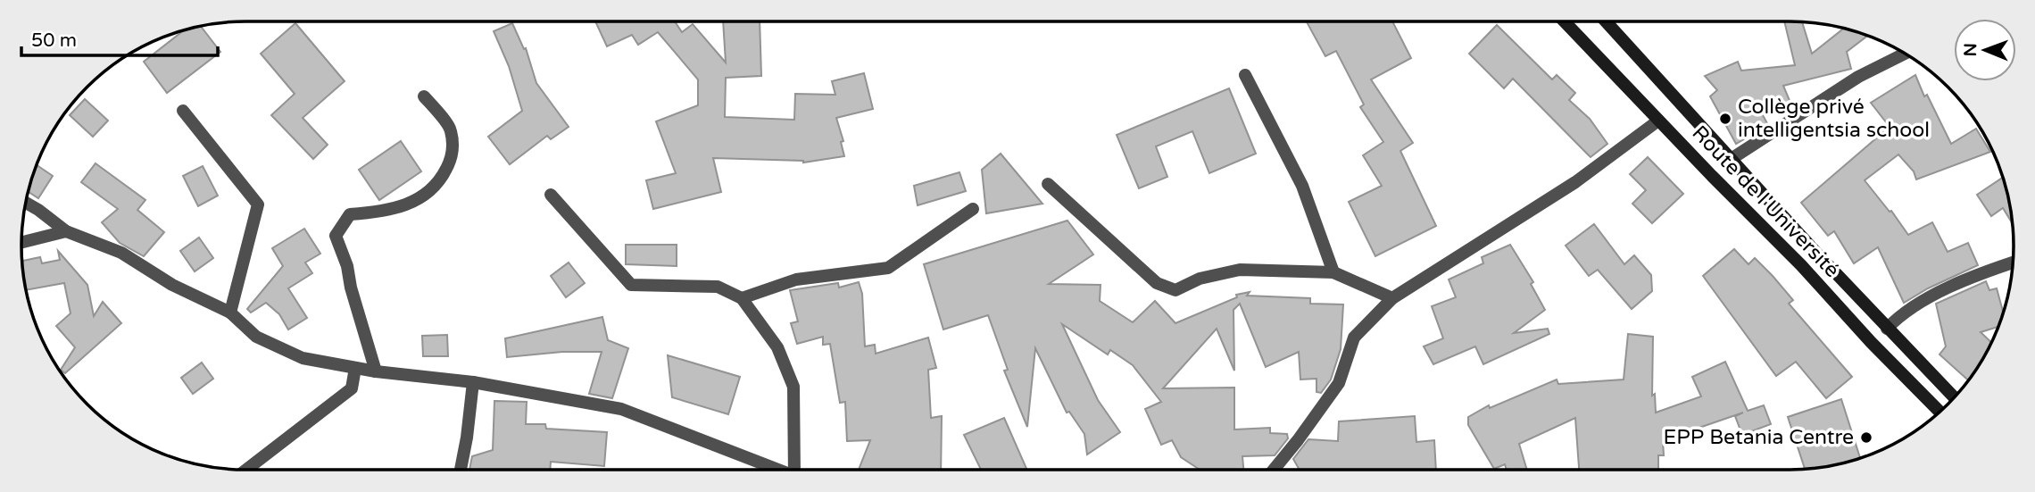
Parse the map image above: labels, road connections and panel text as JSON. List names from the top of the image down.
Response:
{
  "streets": {
    "main road": ["Route de l'Université"]
  },
  "places": ["Collège privé intelligentsia school", "EPP Betania Centre"],
  "scale_bar": "50 m",
  "north": "left"
}
